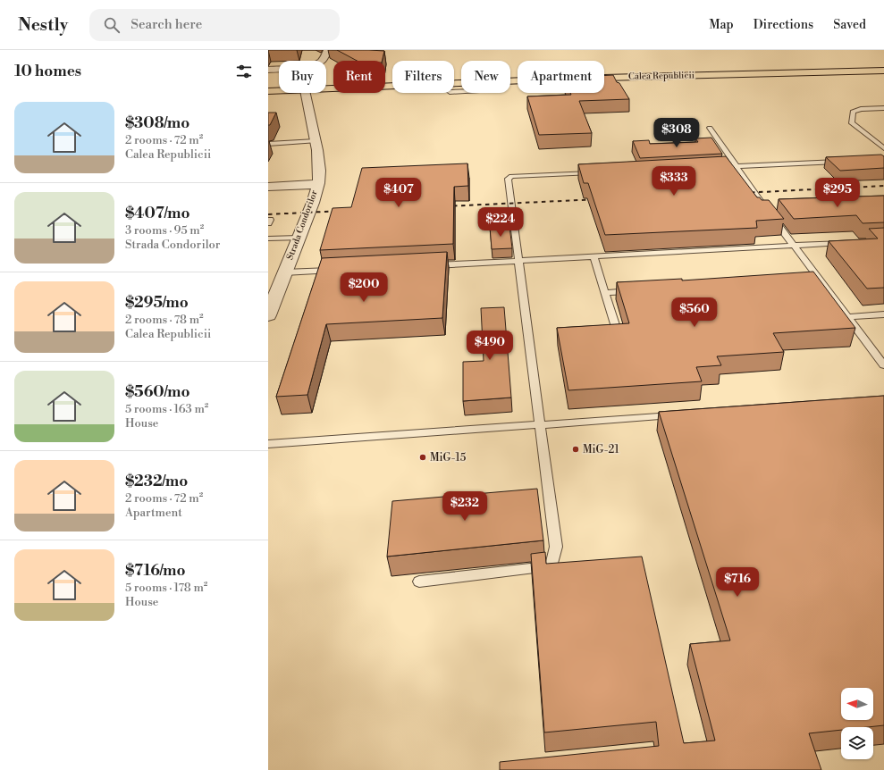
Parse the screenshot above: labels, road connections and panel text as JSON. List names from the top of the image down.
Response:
{
  "streets": {
    "main road": ["Calea Republicii"],
    "street": ["Strada Condorilor"]
  },
  "places": ["MiG-21", "MiG-15"],
  "north": "left",
  "page": {
    "header": "Nestly",
    "search": "Search here",
    "nav": ["Map", "Directions", "Saved"],
    "heading": "10 homes",
    "chip": [
      "Buy",
      "Rent",
      "Filters",
      "New",
      "Apartment"
    ],
    "list": [
      {
        "name": "$308/mo",
        "note": "2 rooms · 72 m² · Calea Republicii"
      },
      {
        "name": "$407/mo",
        "note": "3 rooms · 95 m² · Strada Condorilor"
      },
      {
        "name": "$295/mo",
        "note": "2 rooms · 78 m² · Calea Republicii"
      },
      {
        "name": "$560/mo",
        "note": "5 rooms · 163 m² · House"
      },
      {
        "name": "$232/mo",
        "note": "2 rooms · 72 m² · Apartment"
      },
      {
        "name": "$716/mo",
        "note": "5 rooms · 178 m² · House"
      }
    ],
    "price": [
      "$308",
      "$333",
      "$407",
      "$295",
      "$224",
      "$200",
      "$560",
      "$490",
      "$232",
      "$716"
    ]
  }
}
